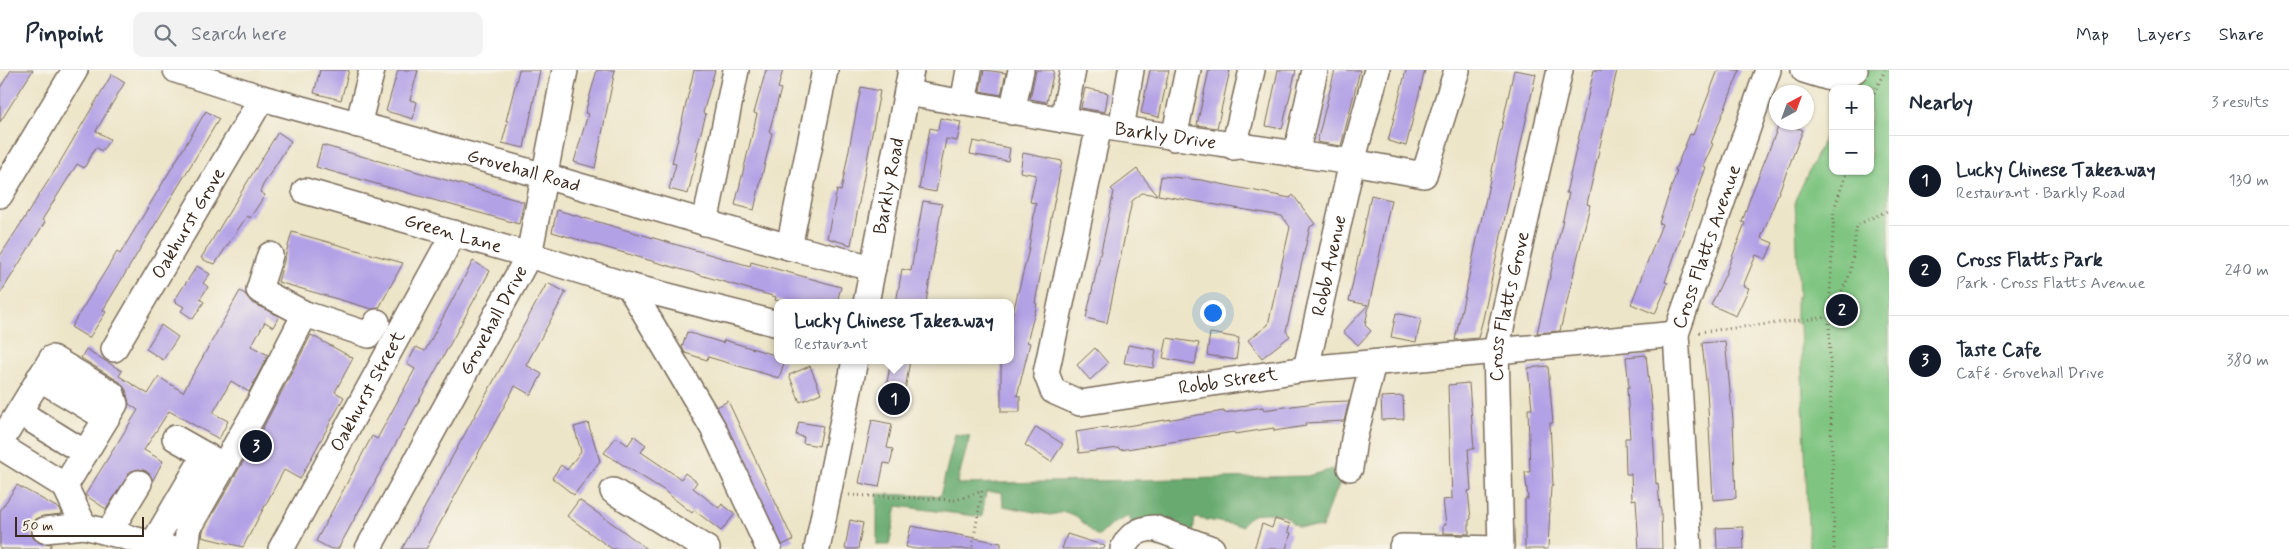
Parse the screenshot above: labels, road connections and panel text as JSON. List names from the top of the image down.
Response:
{
  "streets": {
    "street": [
      "Barkly Drive",
      "Grovehall Road",
      "Barkly Road",
      "Oakhurst Grove",
      "Green Lane",
      "Cross Flatts Avenue",
      "Robb Avenue",
      "Cross Flatts Grove",
      "Grovehall Drive",
      "Robb Street",
      "Oakhurst Street"
    ]
  },
  "crossings": [
    ["Barkly Drive", "Barkly Road"],
    ["Barkly Drive", "Robb Avenue"],
    ["Barkly Drive", "Robb Street"],
    ["Grovehall Road", "Barkly Road"],
    ["Grovehall Road", "Oakhurst Grove"],
    ["Grovehall Road", "Grovehall Drive"],
    ["Green Lane", "Grovehall Drive"],
    ["Green Lane", "Oakhurst Street"],
    ["Cross Flatts Avenue", "Robb Street"],
    ["Robb Avenue", "Robb Street"],
    ["Cross Flatts Grove", "Robb Street"]
  ],
  "scale_bar": "50 m",
  "north": "top right",
  "page": {
    "header": "Pinpoint",
    "search": "Search here",
    "nav": ["Map", "Layers", "Share"],
    "heading": ["Nearby", "3 results"],
    "map_buttons": ["+", "−"],
    "list": [
      {
        "mark": "1",
        "name": "Lucky Chinese Takeaway",
        "note": "Restaurant · Barkly Road",
        "value": "130 m"
      },
      {
        "mark": "2",
        "name": "Cross Flatts Park",
        "note": "Park · Cross Flatts Avenue",
        "value": "240 m"
      },
      {
        "mark": "3",
        "name": "Taste Cafe",
        "note": "Café · Grovehall Drive",
        "value": "380 m"
      }
    ],
    "pins": ["2", "1", "3"],
    "popup": ["Lucky Chinese Takeaway", "Restaurant"],
    "scale": "50 m"
  }
}
